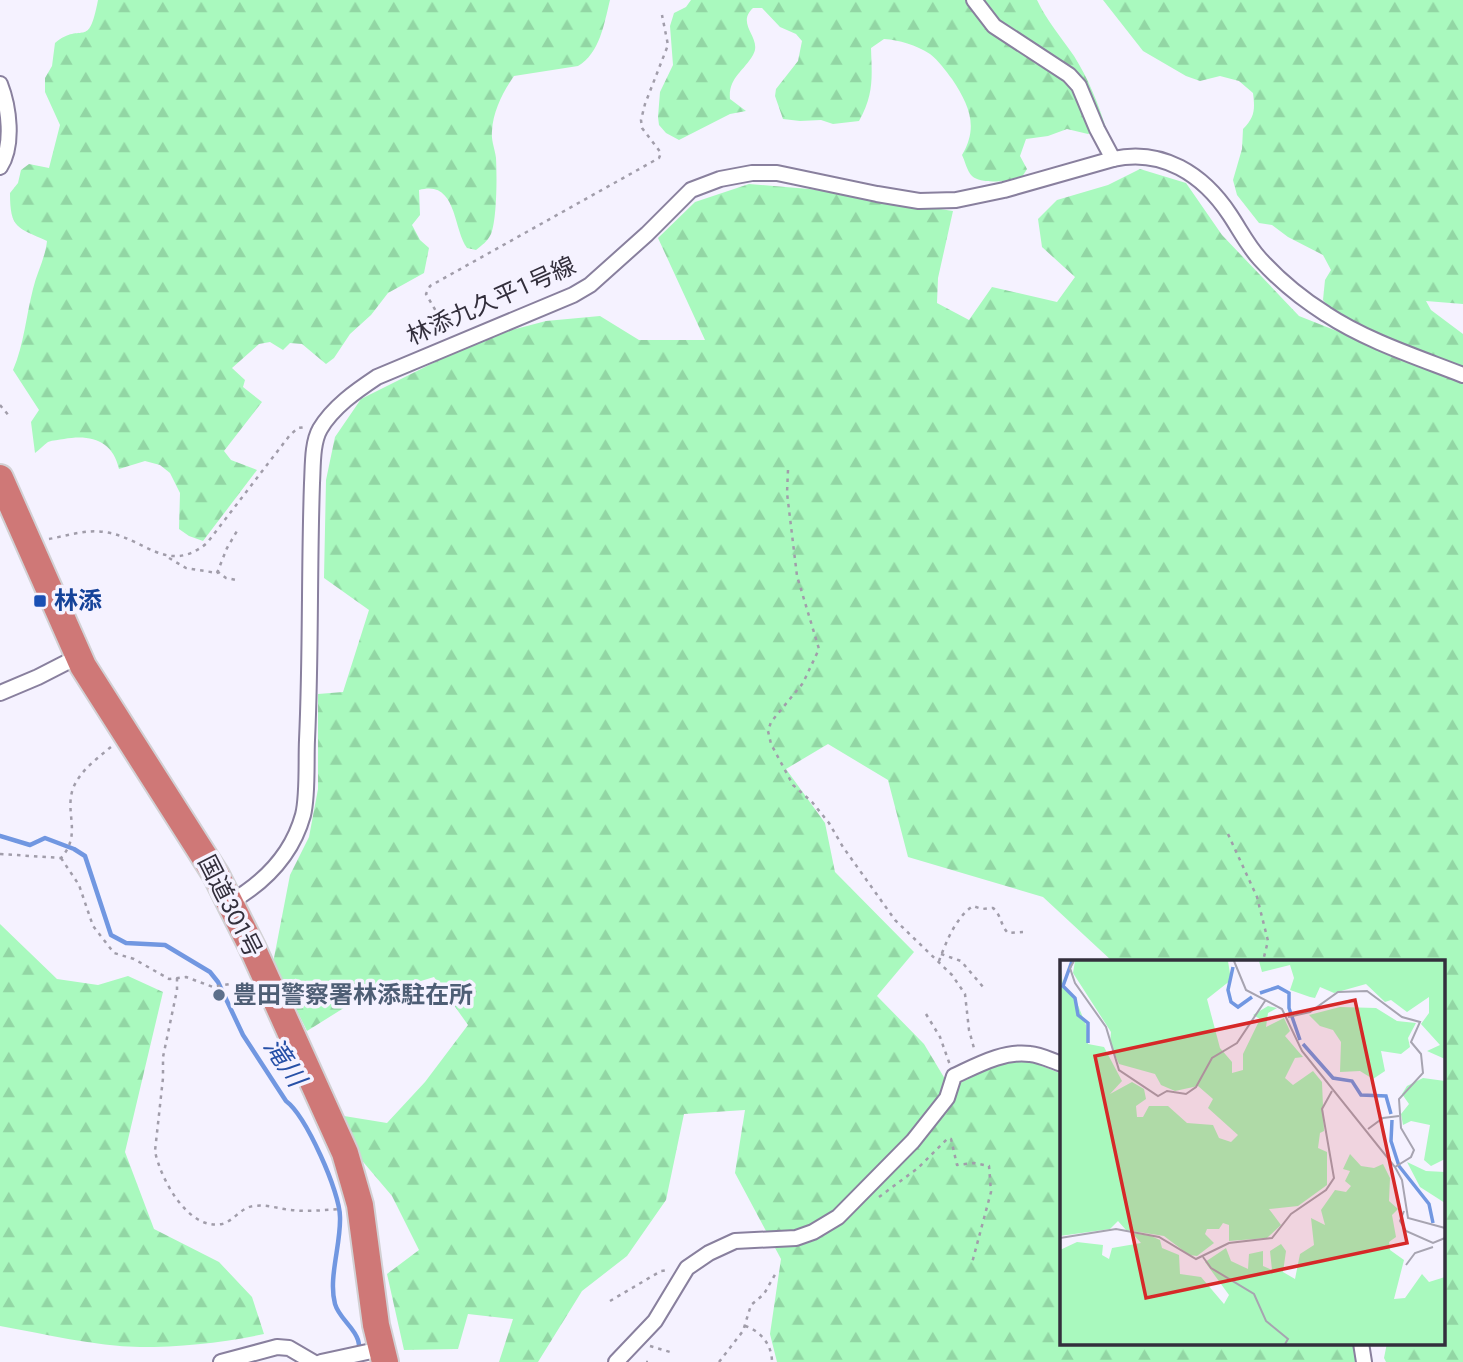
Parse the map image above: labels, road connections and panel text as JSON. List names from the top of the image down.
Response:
{
  "streets": {
    "highway": ["国道301号"],
    "street": ["林添九久平１号線"]
  },
  "water": ["滝川"],
  "places": {
    "transit": ["林添"],
    "other": ["豊田警察署林添駐在所"]
  }
}
